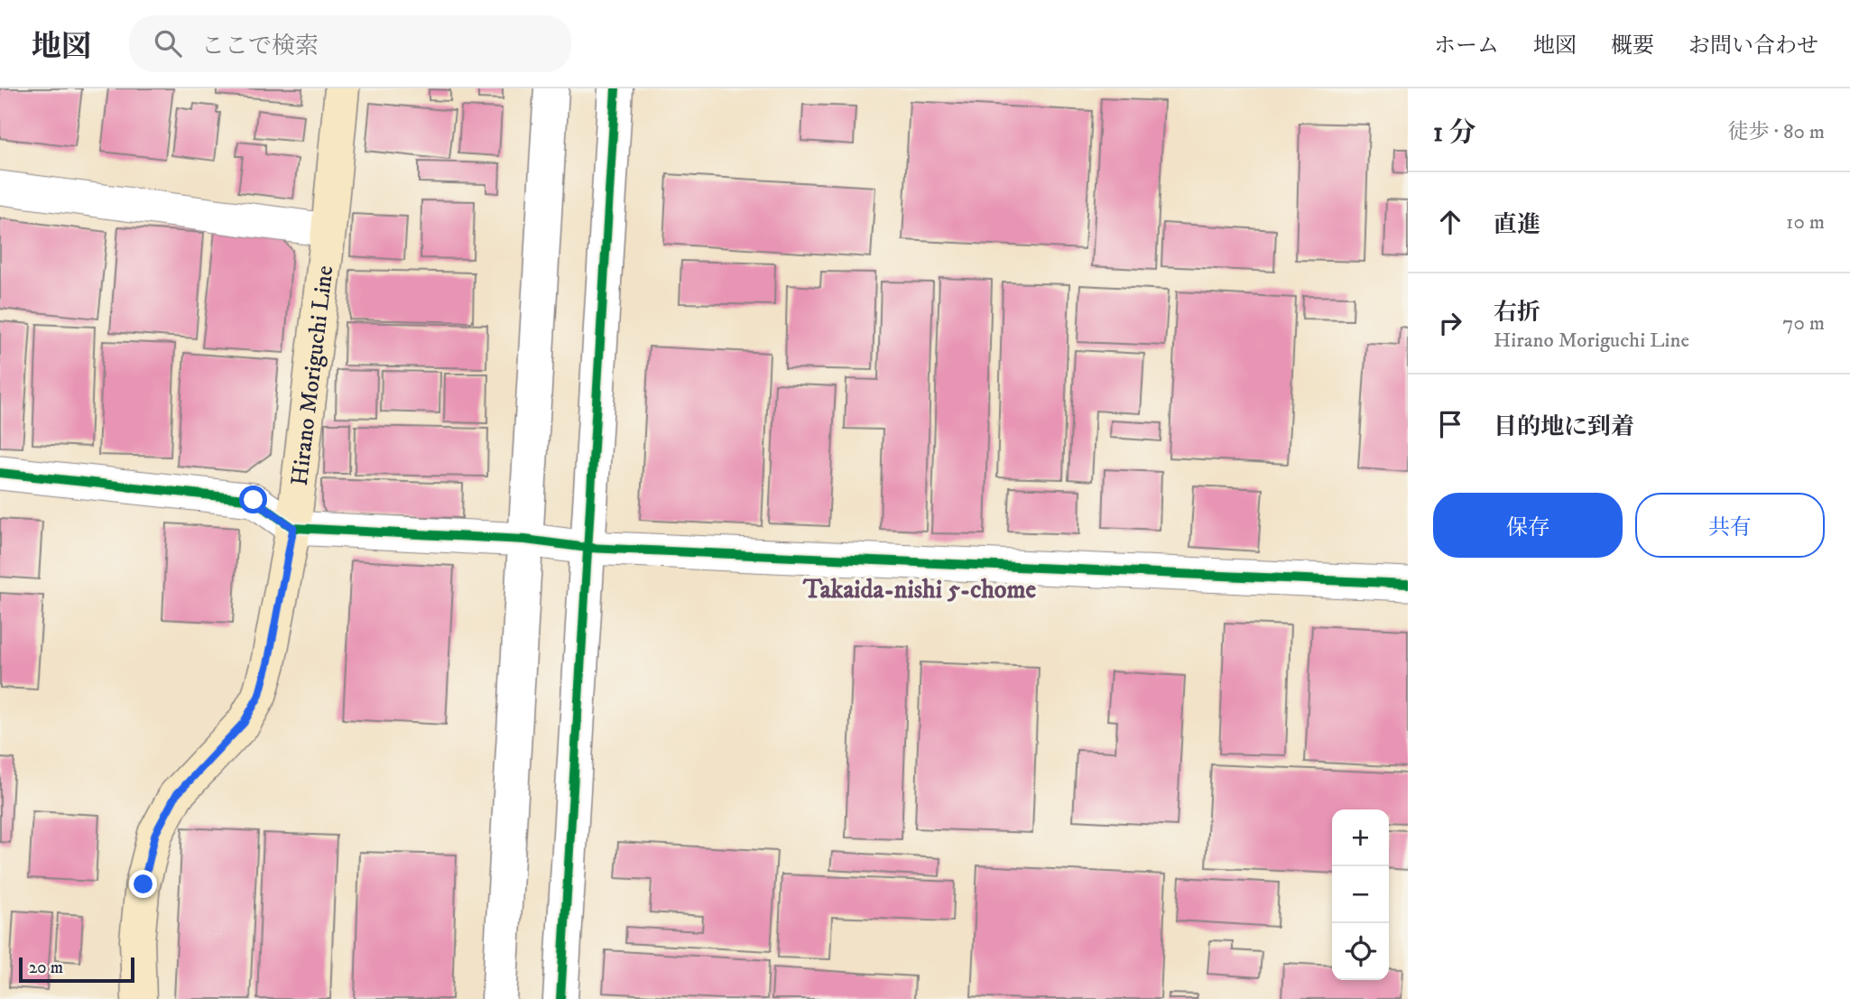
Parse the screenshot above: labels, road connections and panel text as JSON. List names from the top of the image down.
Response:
{
  "streets": {
    "main road": ["Hirano Moriguchi Line"]
  },
  "districts": ["Takaida-nishi 5-chome"],
  "scale_bar": "20 m",
  "page": {
    "header": "地図",
    "search": "ここで検索",
    "nav": [
      "ホーム",
      "地図",
      "概要",
      "お問い合わせ"
    ],
    "heading": ["1 分", "徒歩 · 80 m"],
    "list": [
      ["直進", "10 m"],
      ["右折", "Hirano Moriguchi Line", "70 m"],
      "目的地に到着"
    ],
    "buttons": ["保存", "共有"],
    "map_buttons": ["+", "−"],
    "scale": "20 m"
  }
}
